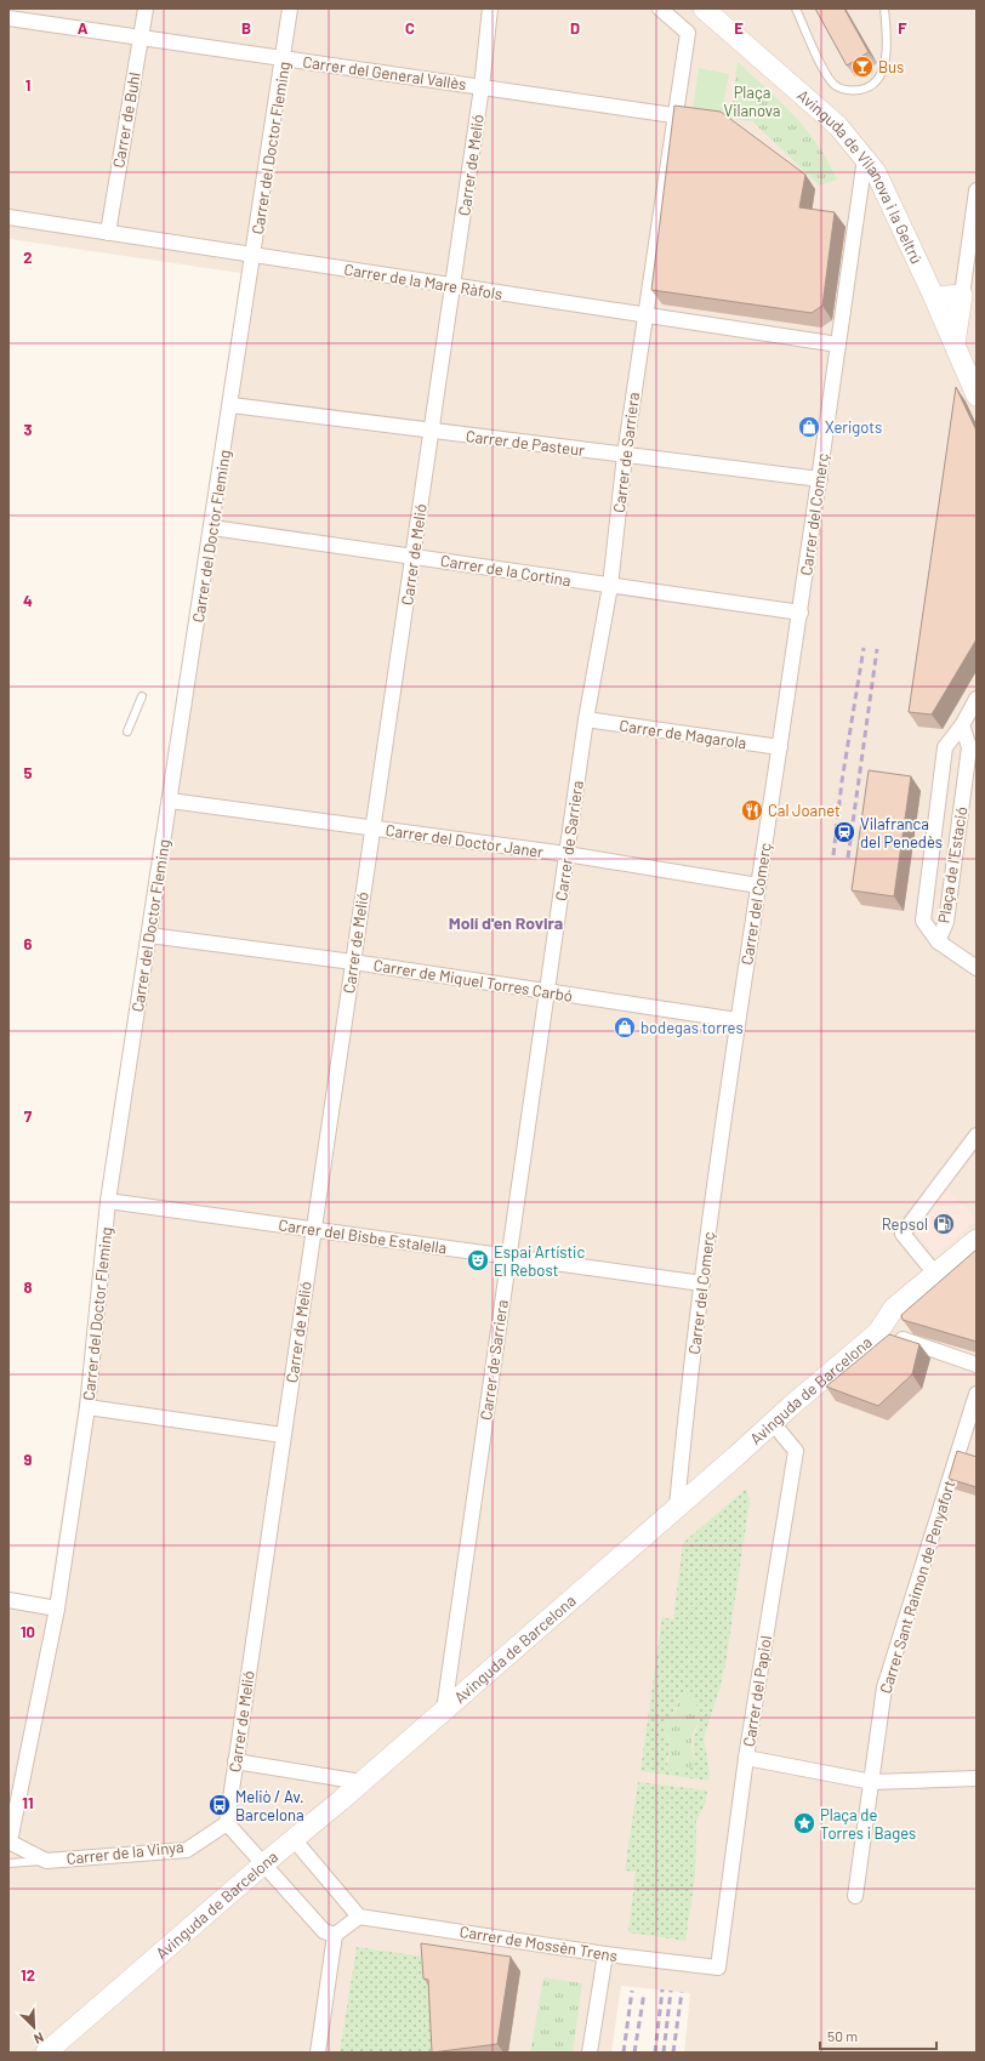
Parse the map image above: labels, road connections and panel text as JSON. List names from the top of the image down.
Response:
{
  "streets": {
    "street": [
      "Carrer del General Vallès",
      "Carrer de Buhl",
      "Carrer del Doctor Fleming",
      "Carrer de Melió",
      "Avinguda de Vilanova i la Geltrú",
      "Carrer de la Mare Ràfols",
      "Carrer de Pasteur",
      "Carrer de Sarriera",
      "Carrer del Comerç",
      "Carrer de la Cortina",
      "Carrer de Magarola",
      "Carrer del Doctor Janer",
      "Plaça de l'Estació",
      "Carrer de Miquel Torres Carbó",
      "Carrer del Bisbe Estalella",
      "Avinguda de Barcelona",
      "Carrer Sant Raimon de Penyafort",
      "Carrer del Papiol",
      "Carrer de la Vinya",
      "Carrer de Mossèn Trens"
    ]
  },
  "crossings": [
    ["Carrer del General Vallès", "Carrer de Buhl"],
    ["Carrer del General Vallès", "Carrer del Doctor Fleming"],
    ["Carrer del General Vallès", "Carrer de Melió"],
    ["Carrer del General Vallès", "Carrer de Sarriera"],
    ["Carrer de Buhl", "Carrer de la Mare Ràfols"],
    ["Carrer del Doctor Fleming", "Carrer de la Mare Ràfols"],
    ["Carrer del Doctor Fleming", "Carrer de Pasteur"],
    ["Carrer del Doctor Fleming", "Carrer de la Cortina"],
    ["Carrer del Doctor Fleming", "Carrer del Doctor Janer"],
    ["Carrer del Doctor Fleming", "Carrer de Miquel Torres Carbó"],
    ["Carrer del Doctor Fleming", "Carrer del Bisbe Estalella"],
    ["Carrer del Doctor Fleming", "Carrer de la Vinya"],
    ["Carrer de Melió", "Carrer de la Mare Ràfols"],
    ["Carrer de Melió", "Carrer de Pasteur"],
    ["Carrer de Melió", "Carrer de la Cortina"],
    ["Carrer de Melió", "Carrer del Doctor Janer"],
    ["Carrer de Melió", "Carrer de Miquel Torres Carbó"],
    ["Carrer de Melió", "Carrer del Bisbe Estalella"],
    ["Carrer de Melió", "Carrer de la Vinya"],
    ["Avinguda de Vilanova i la Geltrú", "Carrer del Comerç"],
    ["Carrer de la Mare Ràfols", "Carrer de Sarriera"],
    ["Carrer de la Mare Ràfols", "Carrer del Comerç"],
    ["Carrer de Pasteur", "Carrer de Sarriera"],
    ["Carrer de Pasteur", "Carrer del Comerç"],
    ["Carrer de Sarriera", "Carrer de la Cortina"],
    ["Carrer de Sarriera", "Carrer de Magarola"],
    ["Carrer de Sarriera", "Carrer del Doctor Janer"],
    ["Carrer de Sarriera", "Carrer de Miquel Torres Carbó"],
    ["Carrer de Sarriera", "Carrer del Bisbe Estalella"],
    ["Carrer de Sarriera", "Avinguda de Barcelona"],
    ["Carrer del Comerç", "Carrer de la Cortina"],
    ["Carrer del Comerç", "Carrer de Magarola"],
    ["Carrer del Comerç", "Carrer del Doctor Janer"],
    ["Carrer del Comerç", "Carrer de Miquel Torres Carbó"],
    ["Carrer del Comerç", "Carrer del Bisbe Estalella"],
    ["Carrer del Comerç", "Avinguda de Barcelona"],
    ["Avinguda de Barcelona", "Carrer del Papiol"],
    ["Carrer del Papiol", "Carrer de Mossèn Trens"]
  ],
  "districts": ["Molí d'en Rovira"],
  "parks": ["Plaça Vilanova"],
  "places": {
    "bar": ["Bus"],
    "shop": ["Xerigots", "bodegas torres"],
    "restaurant": ["Cal Joanet"],
    "station": ["Vilafranca del Penedès"],
    "fuel station": ["Repsol"],
    "theatre": ["Espai Artístic El Rebost"],
    "bus stop": ["Meliò / Av. Barcelona"],
    "place": ["Plaça de Torres i Bages"]
  },
  "scale_bar": "50 m",
  "north": "bottom right",
  "grid": {
    "columns": [
      "A",
      "B",
      "C",
      "D",
      "E",
      "F"
    ],
    "rows": [
      "1",
      "2",
      "3",
      "4",
      "5",
      "6",
      "7",
      "8",
      "9",
      "10",
      "11",
      "12"
    ]
  }
}
